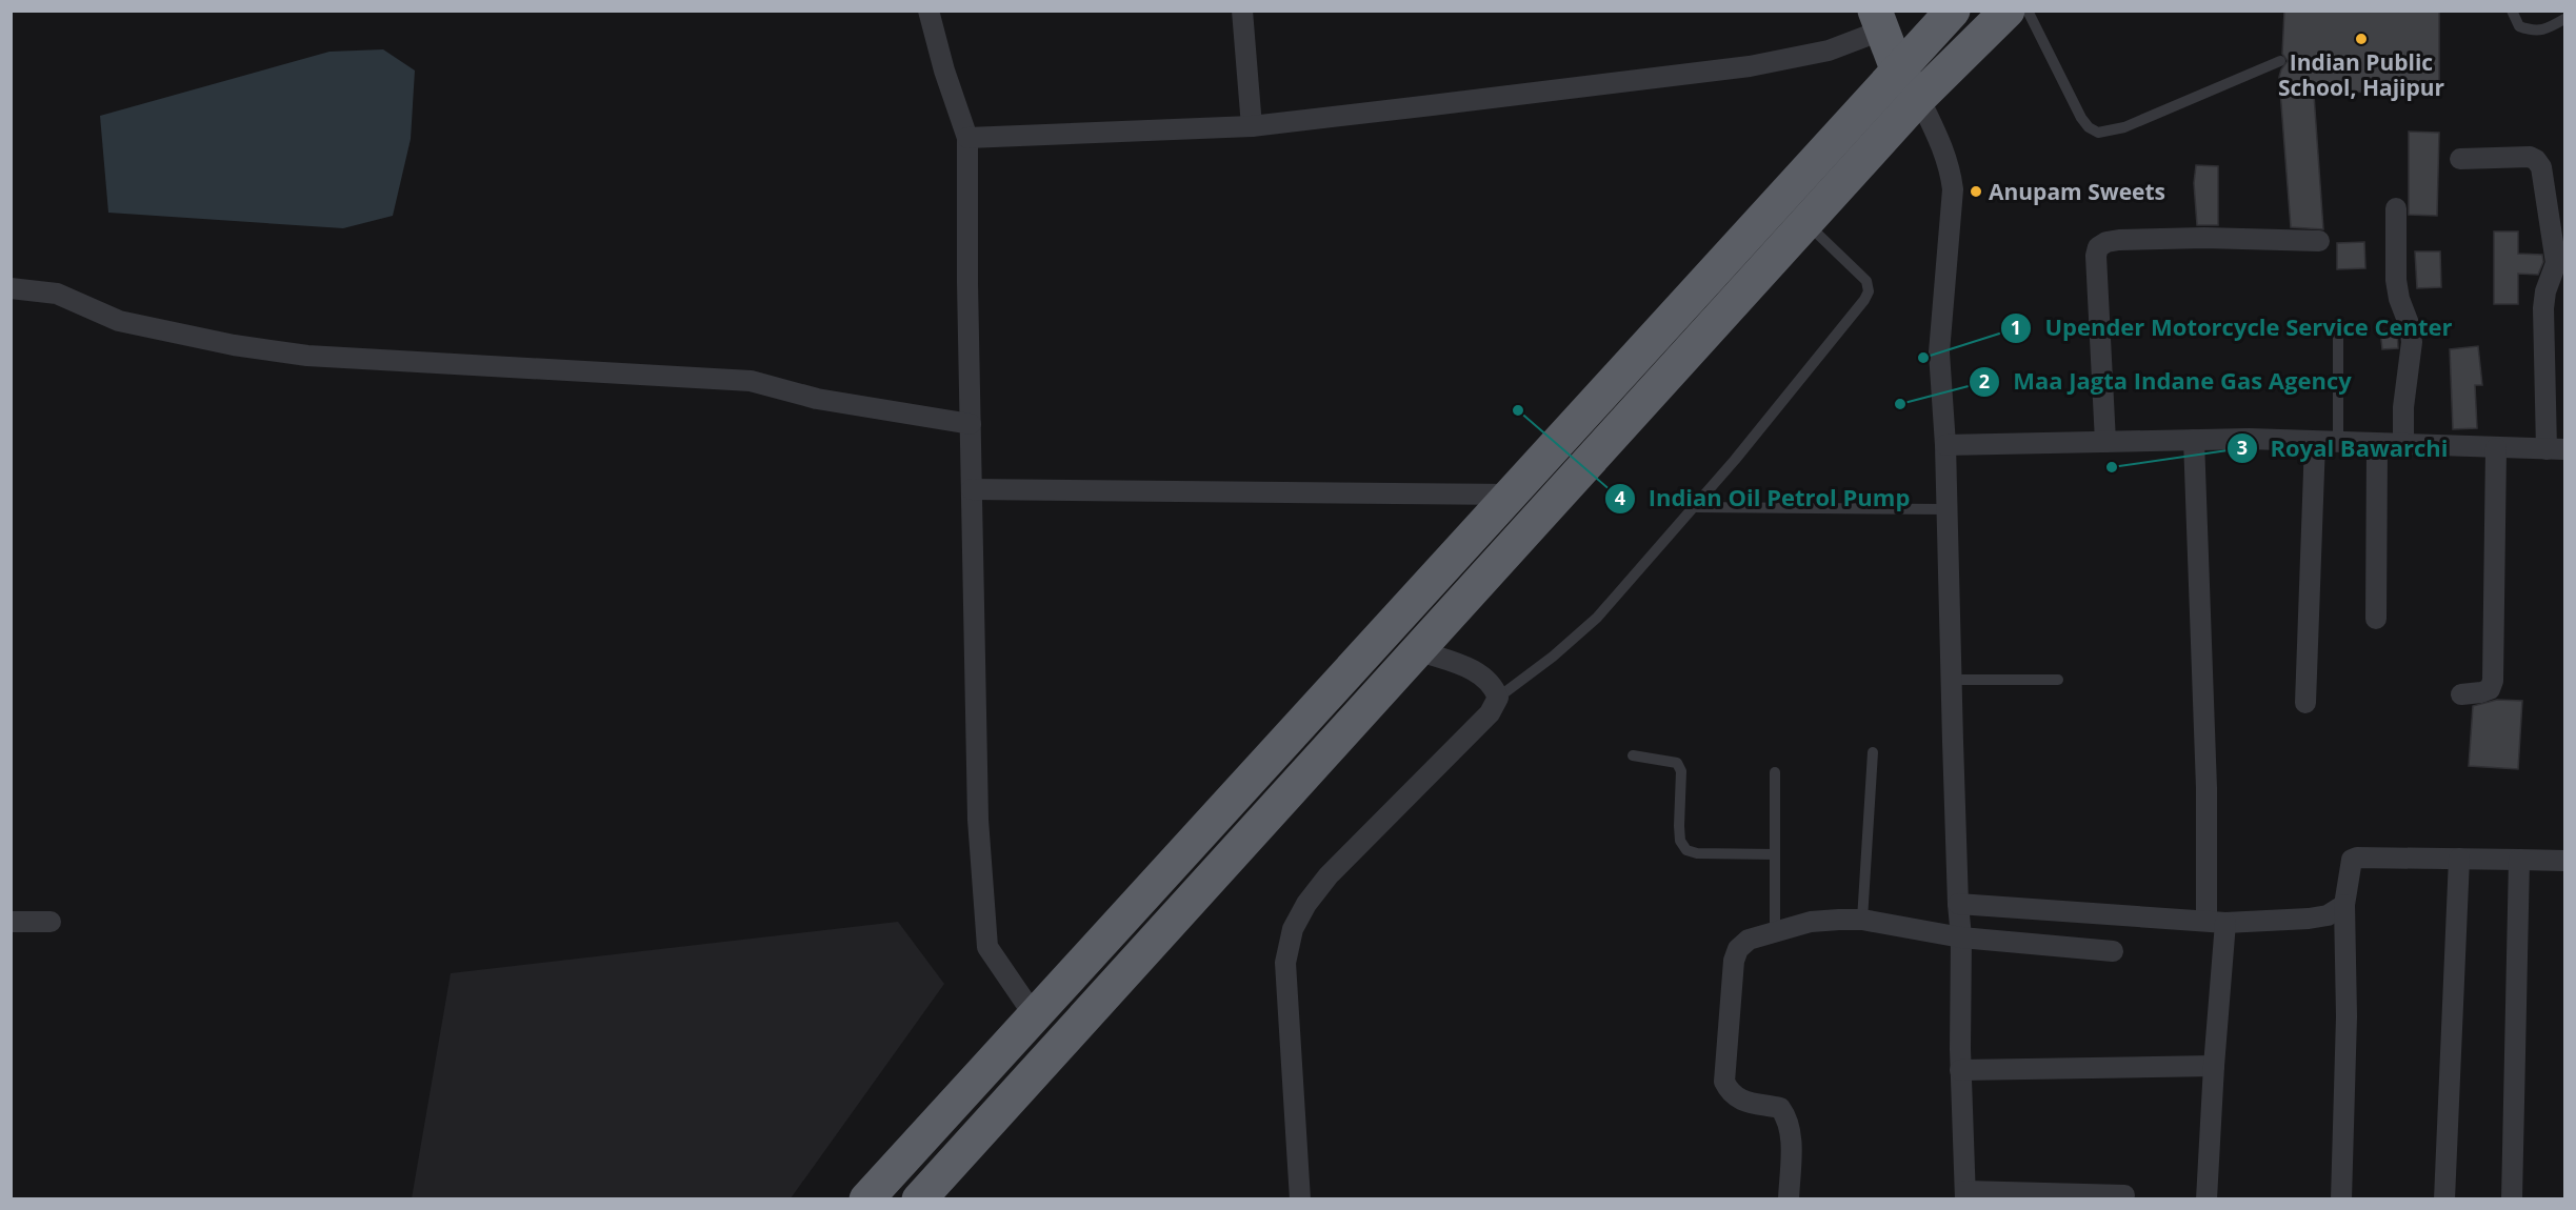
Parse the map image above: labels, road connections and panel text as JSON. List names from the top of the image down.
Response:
{
  "places": [
    "Indian Public School, Hajipur",
    "Anupam Sweets",
    "Upender Motorcycle Service Center",
    "Maa Jagta Indane Gas Agency",
    "Indian Oil Petrol Pump",
    "Royal Bawarchi"
  ]
}
